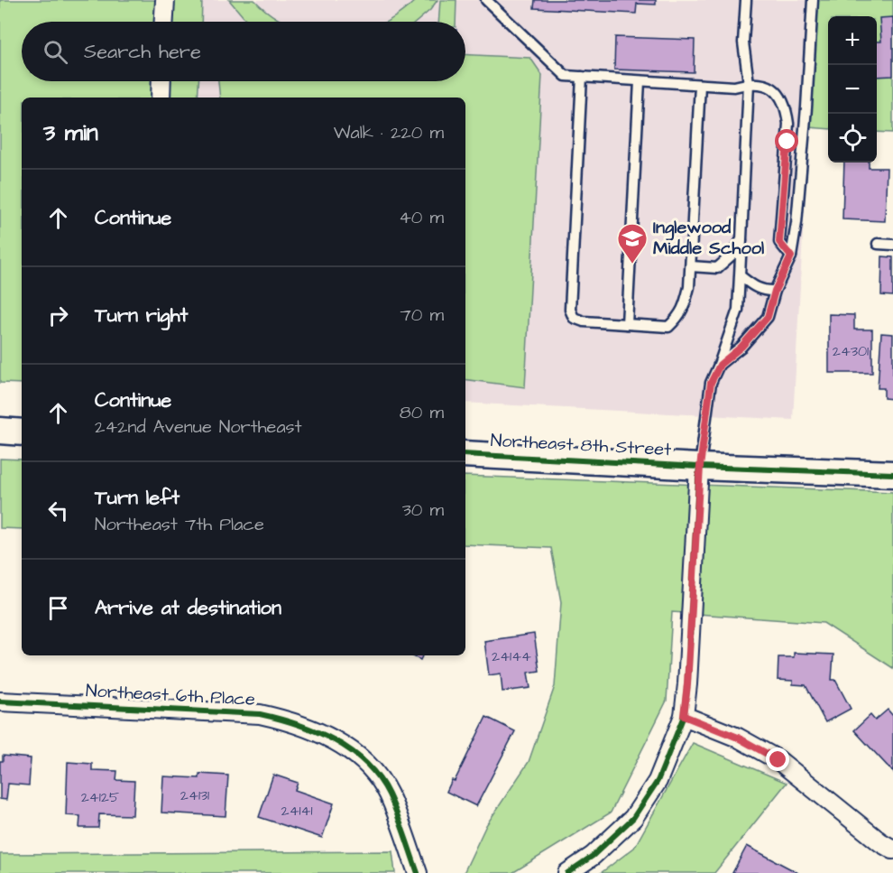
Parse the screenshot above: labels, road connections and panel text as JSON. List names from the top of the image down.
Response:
{
  "streets": {
    "street": ["Northeast 8th Street", "Northeast 6th Place"]
  },
  "places": {
    "school or university": ["Inglewood Middle School"]
  },
  "house_numbers": [
    "24301",
    "24144",
    "24131",
    "24125",
    "24141"
  ],
  "page": {
    "map_buttons": ["+", "−"],
    "search": "Search here",
    "heading": ["3 min", "Walk · 220 m"],
    "list": [
      ["Continue", "40 m"],
      ["Turn right", "70 m"],
      ["Continue", "242nd Avenue Northeast", "80 m"],
      ["Turn left", "Northeast 7th Place", "30 m"],
      "Arrive at destination"
    ]
  }
}
